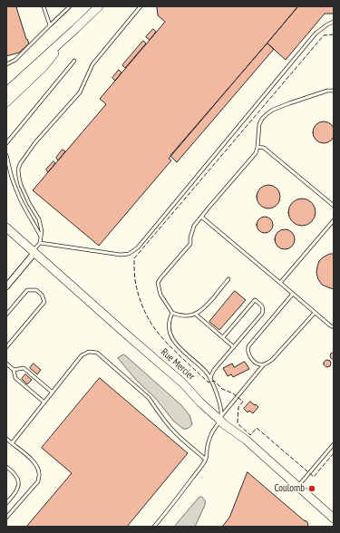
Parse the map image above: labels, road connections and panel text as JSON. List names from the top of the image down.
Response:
{
  "streets": {
    "street": ["Rue Mercier"]
  },
  "places": ["Coulomb"]
}
